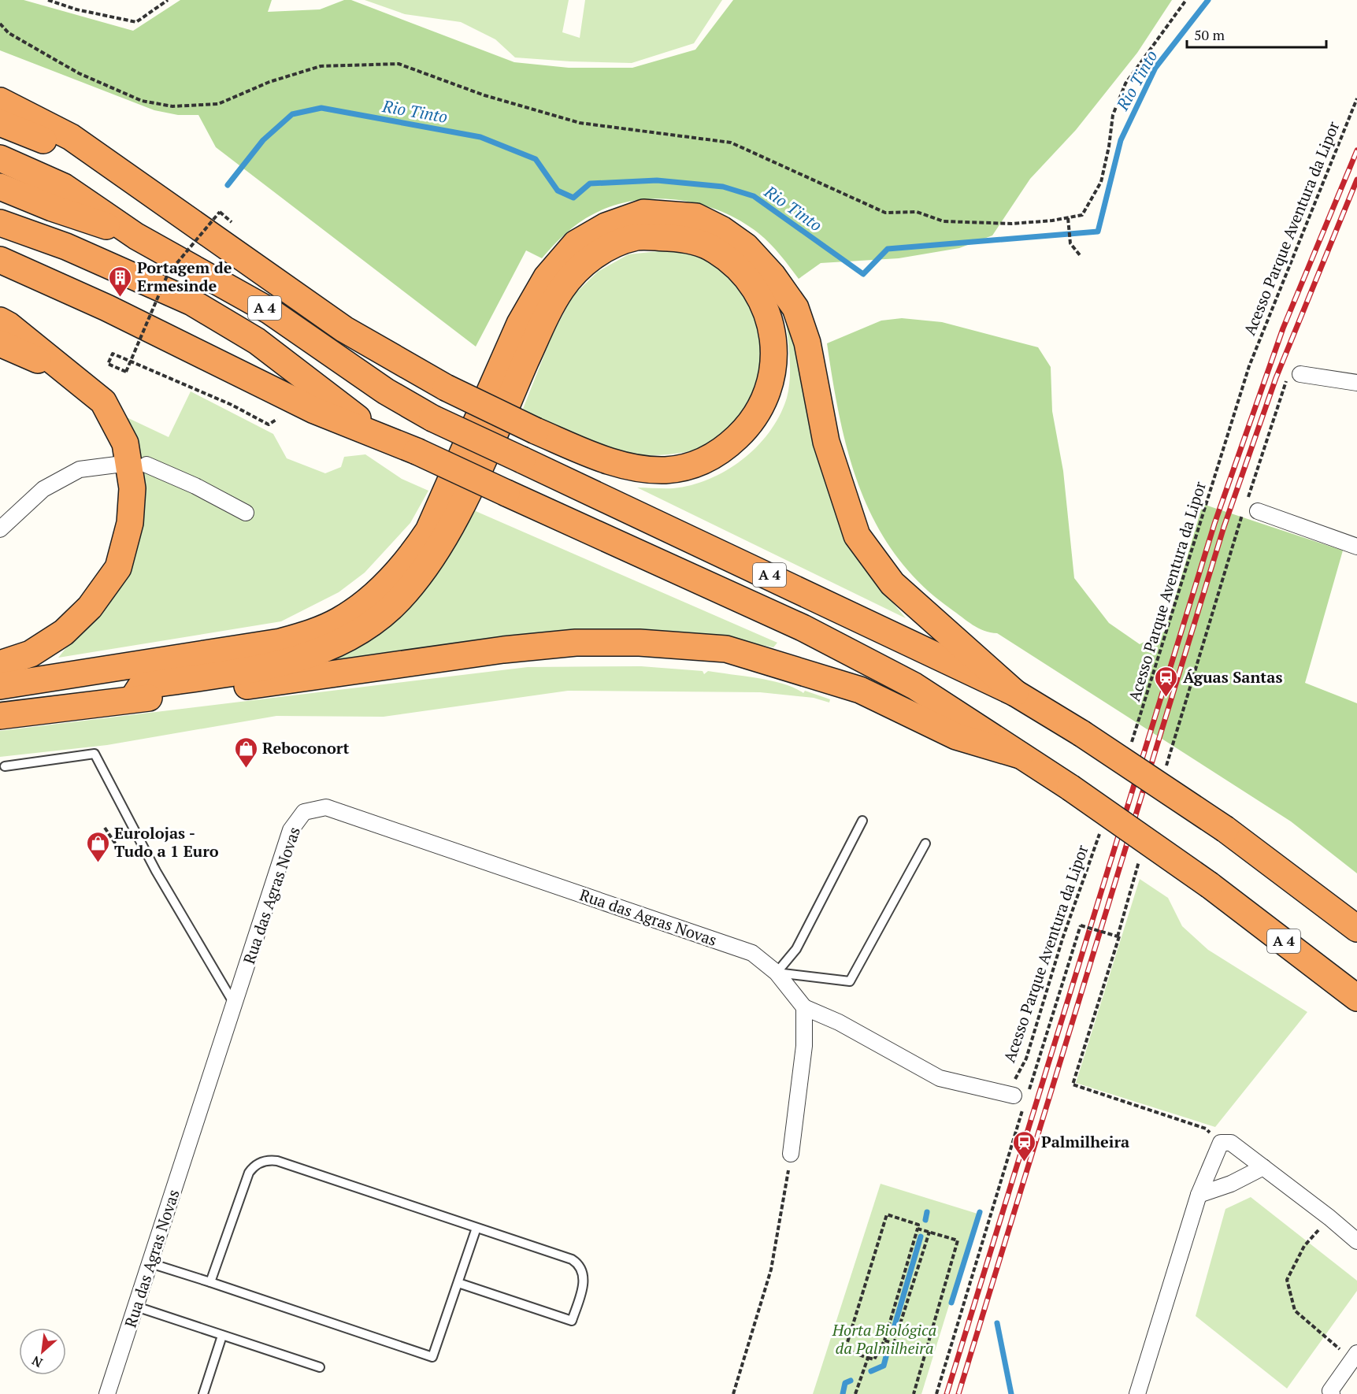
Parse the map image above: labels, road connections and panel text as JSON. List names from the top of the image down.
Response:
{
  "streets": {
    "highway": ["A 4"],
    "street": ["Rua das Agras Novas"],
    "path": ["Acesso Parque Aventura da Lipor"]
  },
  "crossings": [
    ["Acesso Parque Aventura da Lipor", "Rua das Agras Novas"]
  ],
  "water": ["Rio Tinto"],
  "parks": ["Horta Biológica da Palmilheira"],
  "places": {
    "building": ["Portagem de Ermesinde"],
    "station": ["Águas Santas", "Palmilheira"],
    "shop": ["Reboconort", "Eurolojas - Tudo a 1 Euro"]
  },
  "scale_bar": "50 m",
  "north": "bottom left"
}
